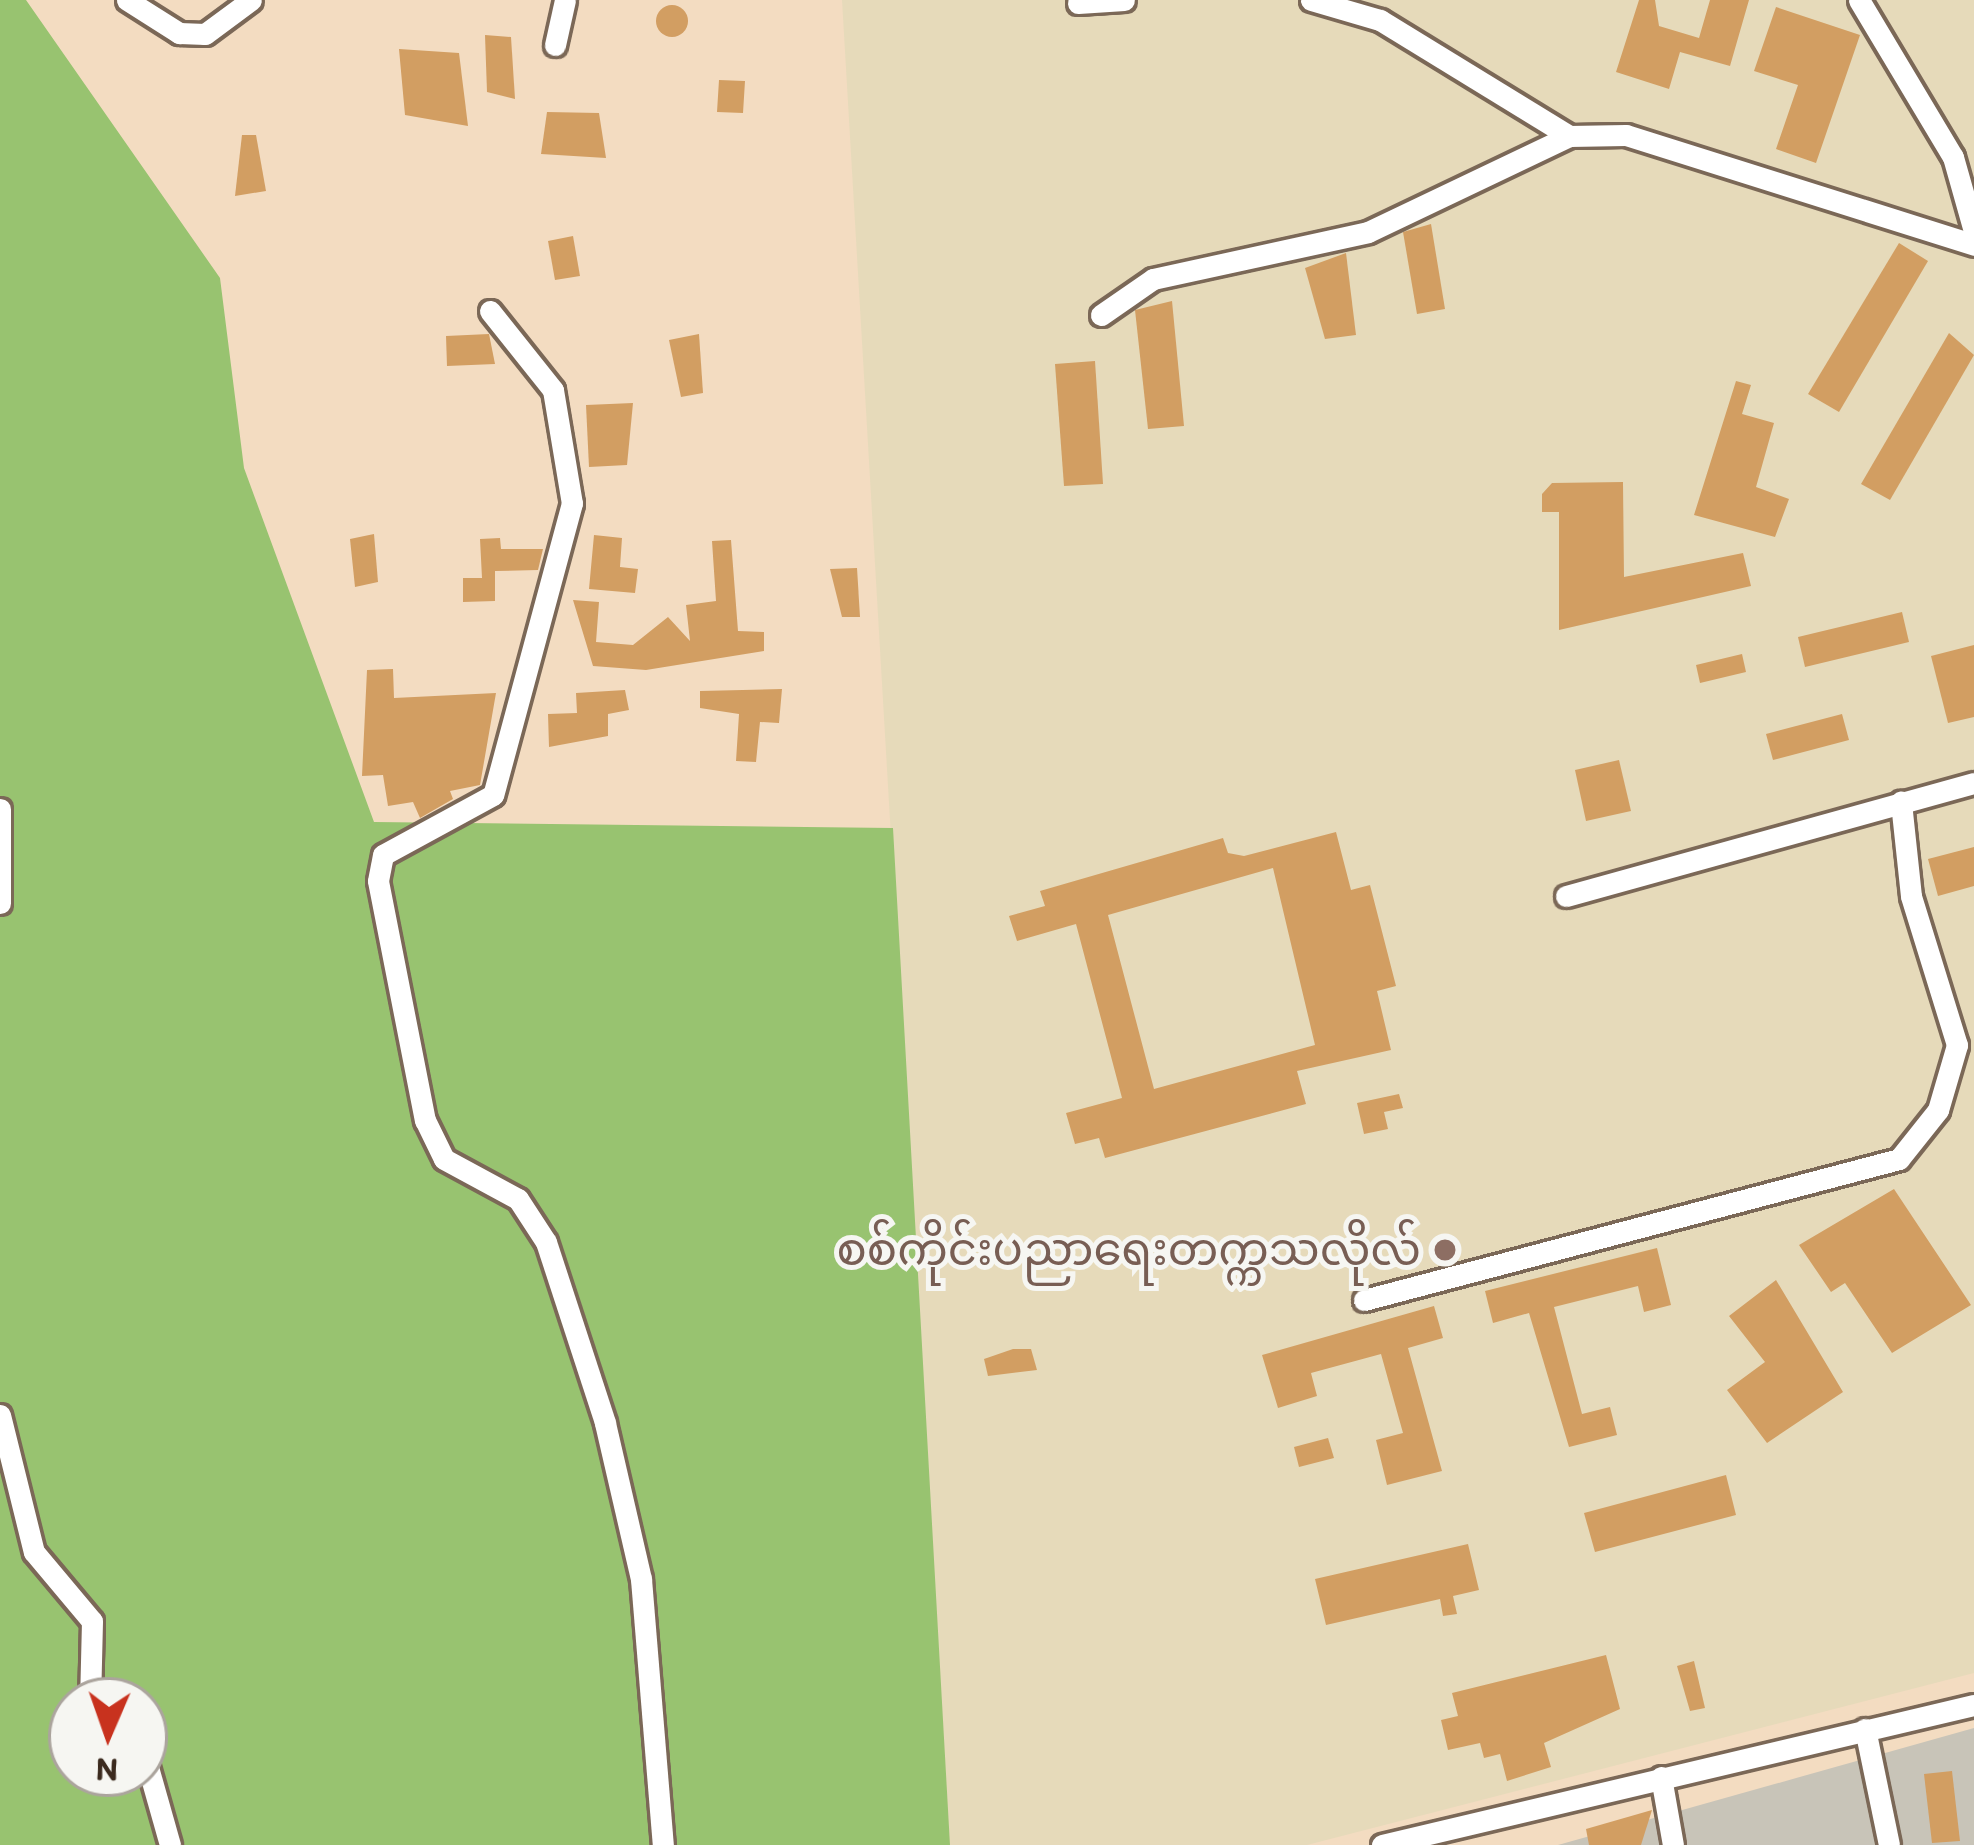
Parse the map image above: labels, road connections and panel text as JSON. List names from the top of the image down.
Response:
{
  "places": ["စစ်ကိုင်းပညာရေးတက္ကသလိုလ်"],
  "north": "bottom"
}
